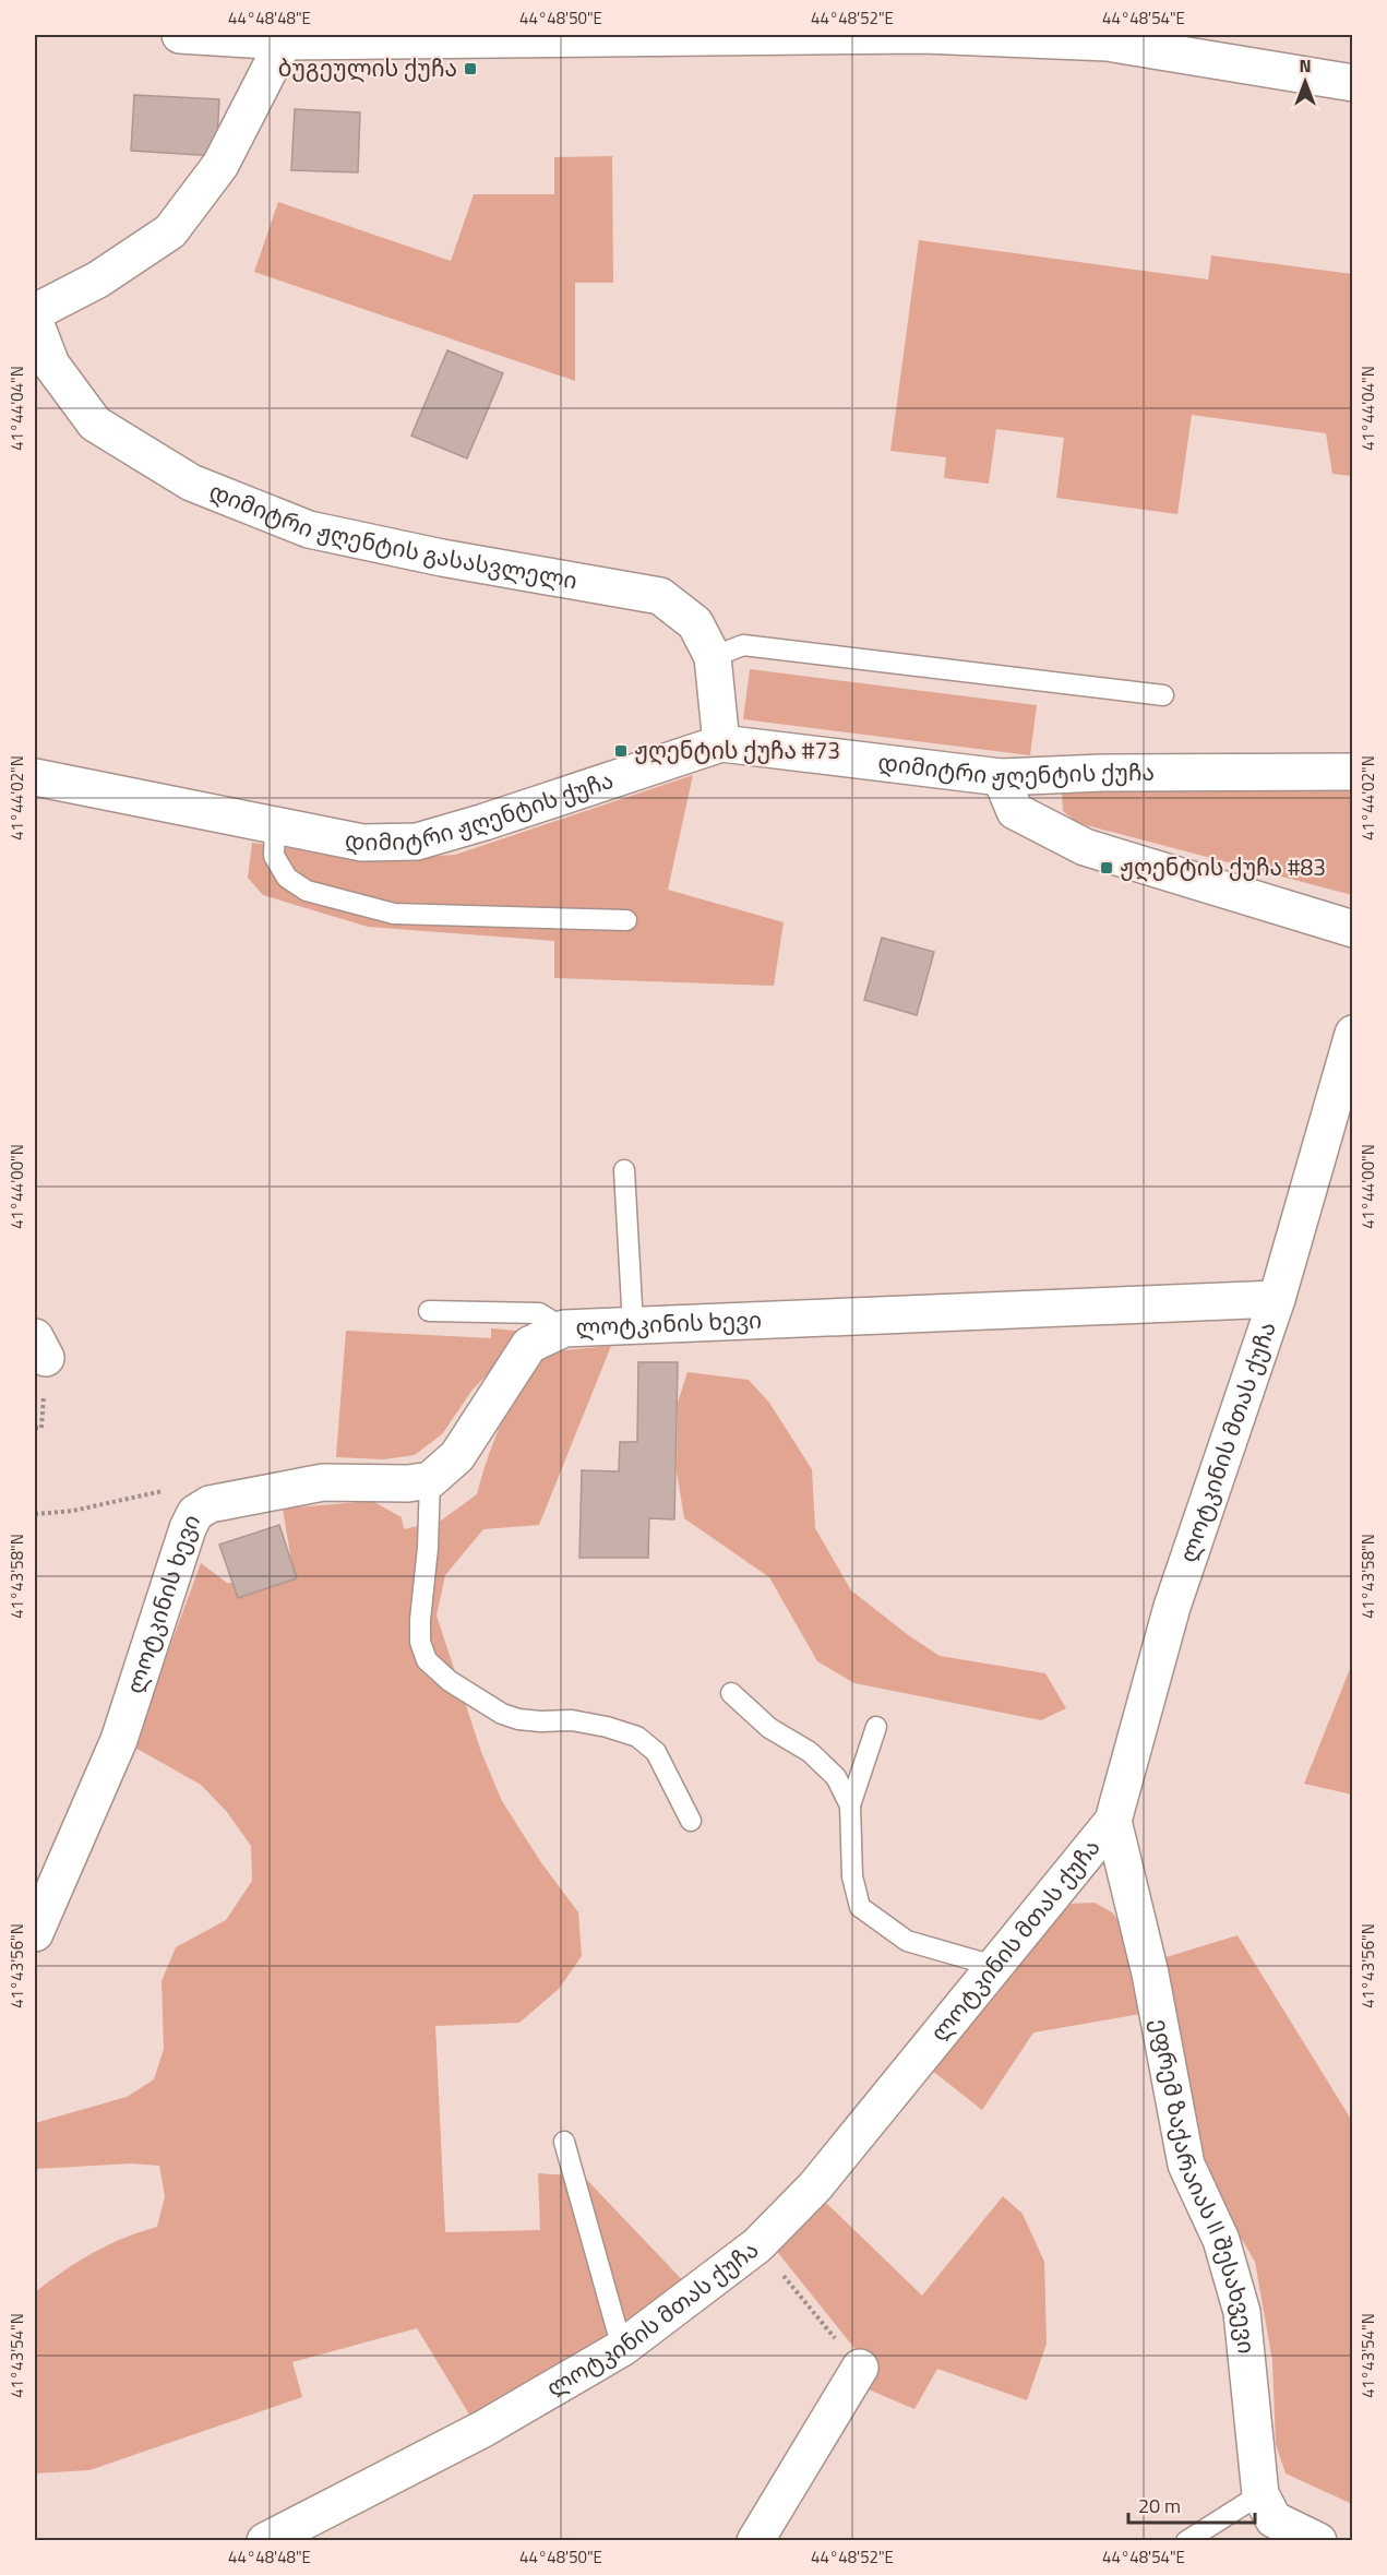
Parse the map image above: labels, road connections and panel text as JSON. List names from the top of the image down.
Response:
{
  "streets": {
    "street": [
      "დიმიტრი ჟღენტის გასასვლელი",
      "დიმიტრი ჟღენტის ქუჩა",
      "ლოტკინის ხევი",
      "ლოტკინის მთას ქუჩა",
      "ეფრემ ზაქარაიას II შესახვევი"
    ]
  },
  "crossings": [
    ["დიმიტრი ჟღენტის გასასვლელი", "დიმიტრი ჟღენტის ქუჩა"],
    ["ლოტკინის ხევი", "ლოტკინის მთას ქუჩა"],
    ["ლოტკინის მთას ქუჩა", "ეფრემ ზაქარაიას II შესახვევი"]
  ],
  "places": {
    "transit": ["ბუგეულის ქუჩა", "ჟღენტის ქუჩა #73", "ჟღენტის ქუჩა #83"]
  },
  "scale_bar": "20 m",
  "north": "top",
  "coordinates": [
    "44°48'48\"E",
    "44°48'50\"E",
    "44°48'52\"E",
    "44°48'54\"E",
    "41°44'04\"N",
    "41°44'02\"N",
    "41°44'00\"N",
    "41°43'58\"N",
    "41°43'56\"N",
    "41°43'54\"N"
  ]
}
